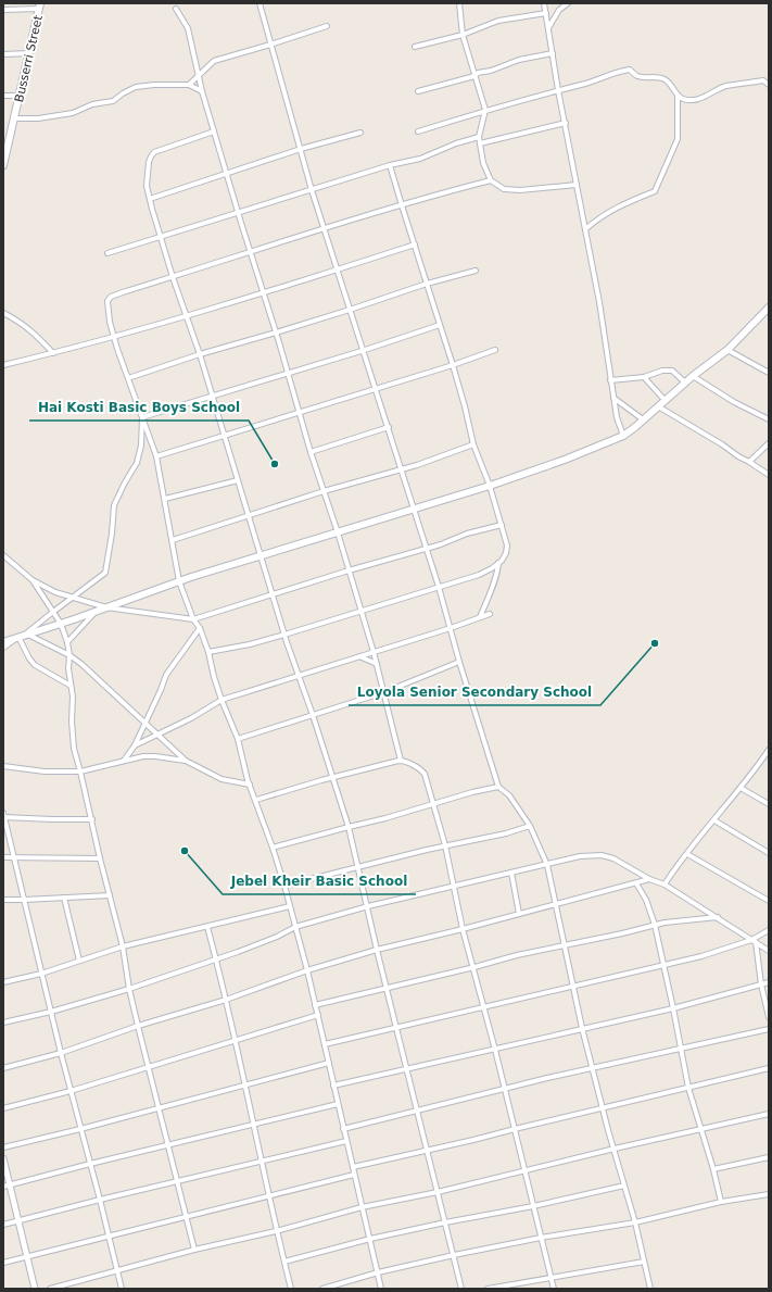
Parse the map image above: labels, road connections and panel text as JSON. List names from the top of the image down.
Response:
{
  "streets": {
    "main road": ["Busserri Street"]
  },
  "places": ["Hai Kosti Basic Boys School", "Loyola Senior Secondary School", "Jebel Kheir Basic School"]
}
